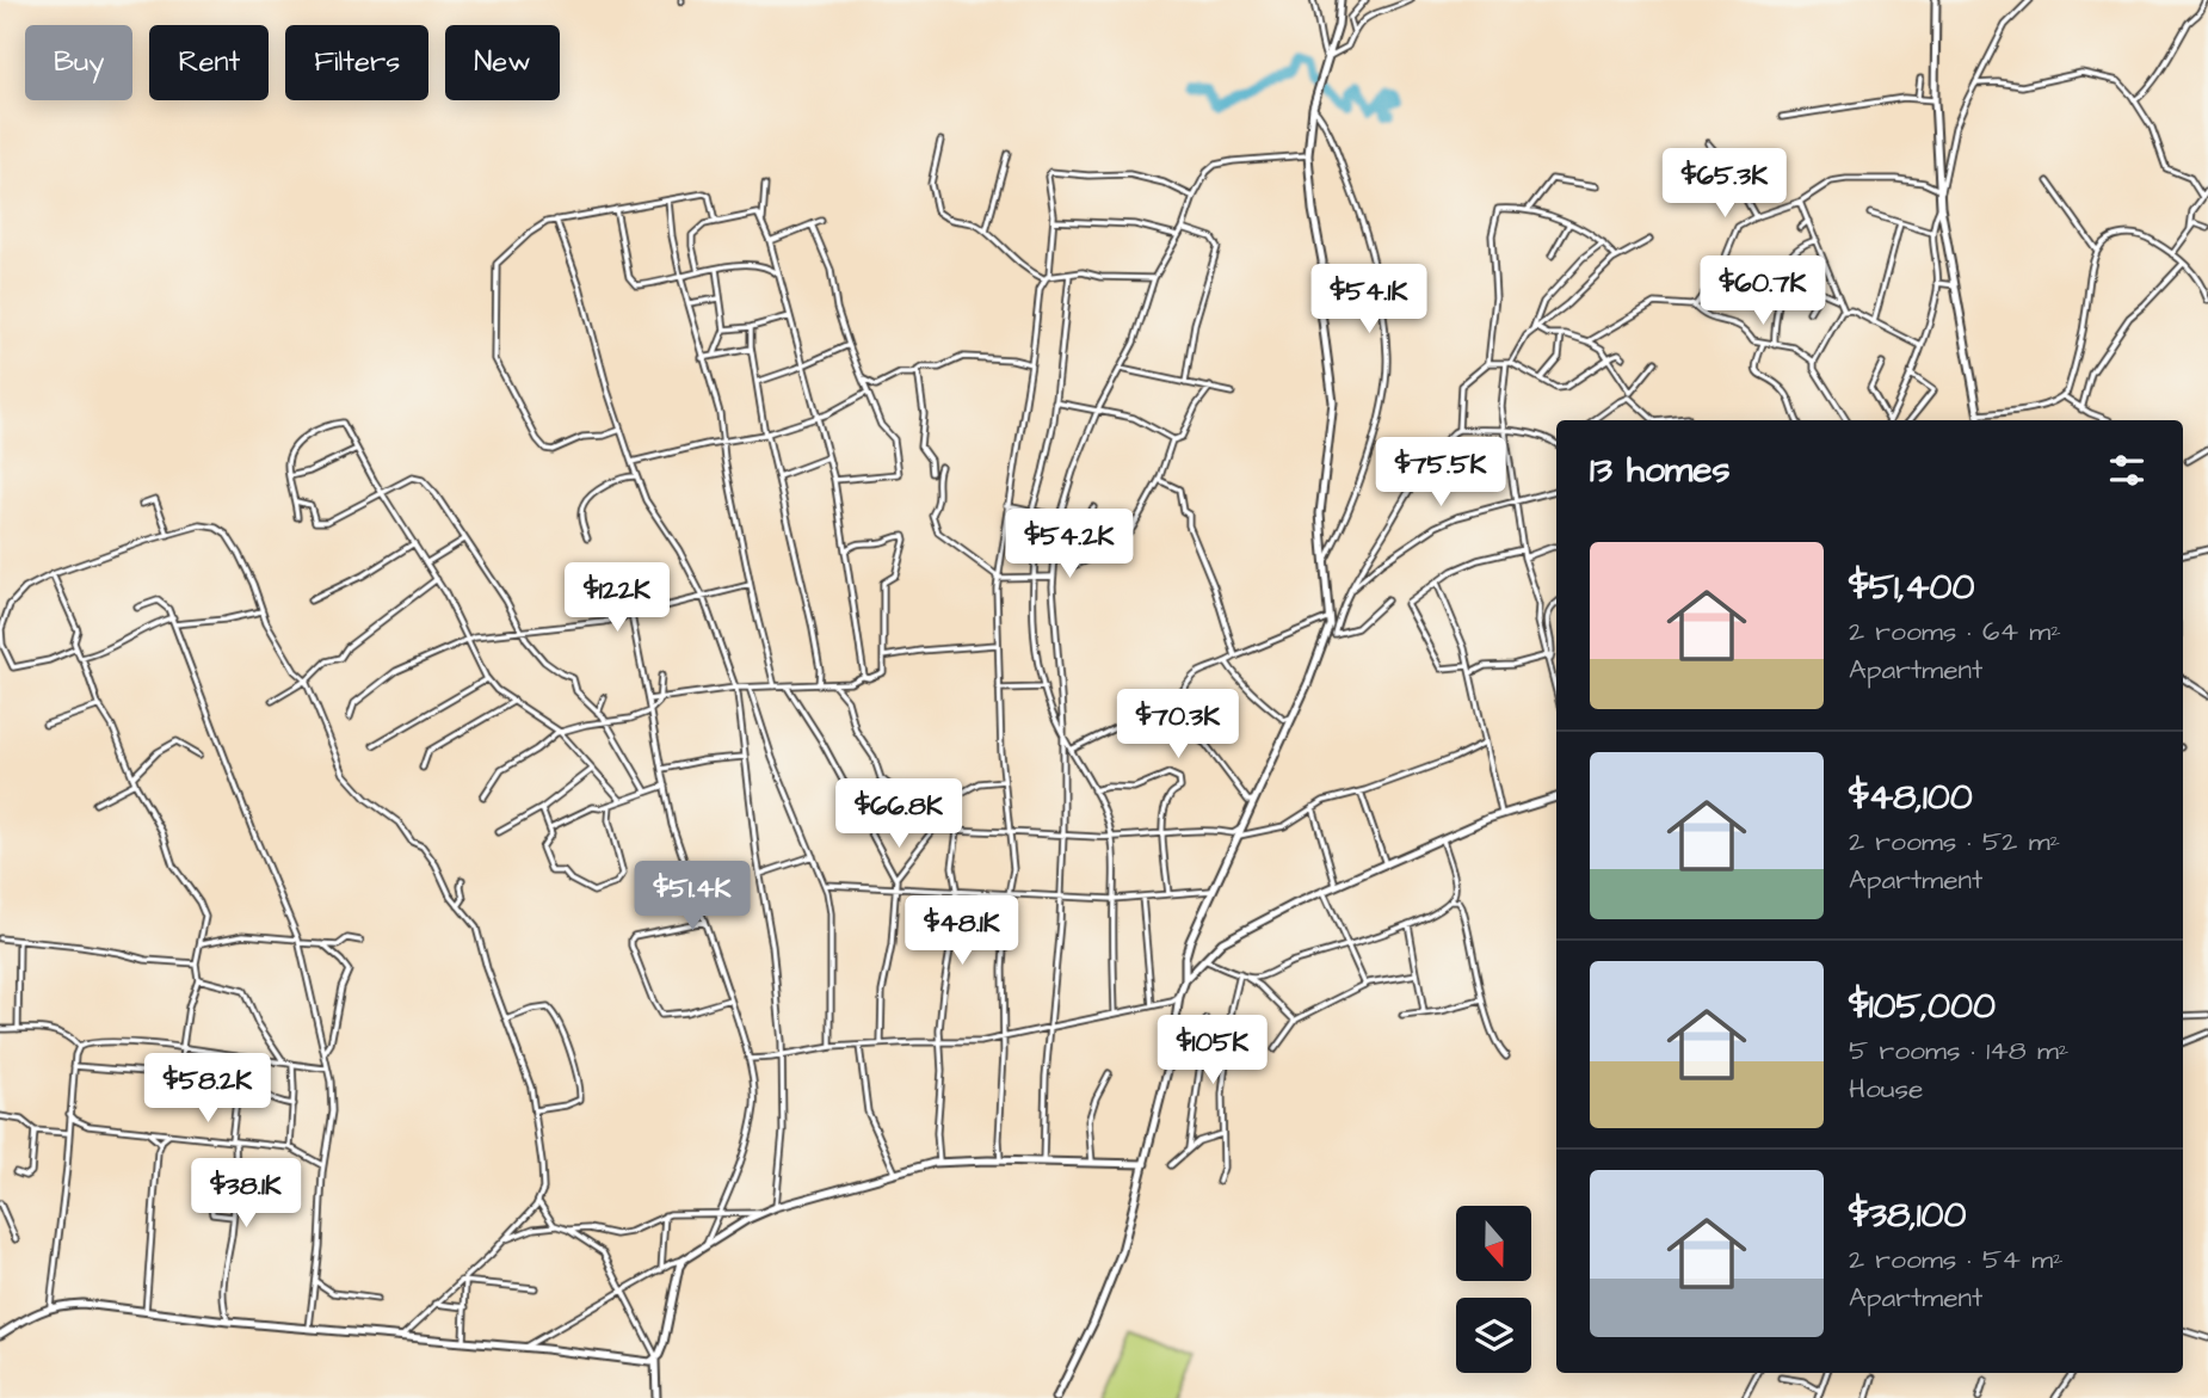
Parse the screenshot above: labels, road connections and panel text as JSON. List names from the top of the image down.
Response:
{
  "north": "bottom",
  "page": {
    "chip": [
      "Buy",
      "Rent",
      "Filters",
      "New"
    ],
    "price": [
      "$65.3K",
      "$60.7K",
      "$54.1K",
      "$75.5K",
      "$54.2K",
      "$122K",
      "$70.3K",
      "$66.8K",
      "$51.4K",
      "$48.1K",
      "$105K",
      "$58.2K",
      "$38.1K"
    ],
    "heading": "13 homes",
    "list": [
      {
        "name": "$51,400",
        "note": "2 rooms · 64 m² · Apartment"
      },
      {
        "name": "$48,100",
        "note": "2 rooms · 52 m² · Apartment"
      },
      {
        "name": "$105,000",
        "note": "5 rooms · 148 m² · House"
      },
      {
        "name": "$38,100",
        "note": "2 rooms · 54 m² · Apartment"
      }
    ]
  }
}
